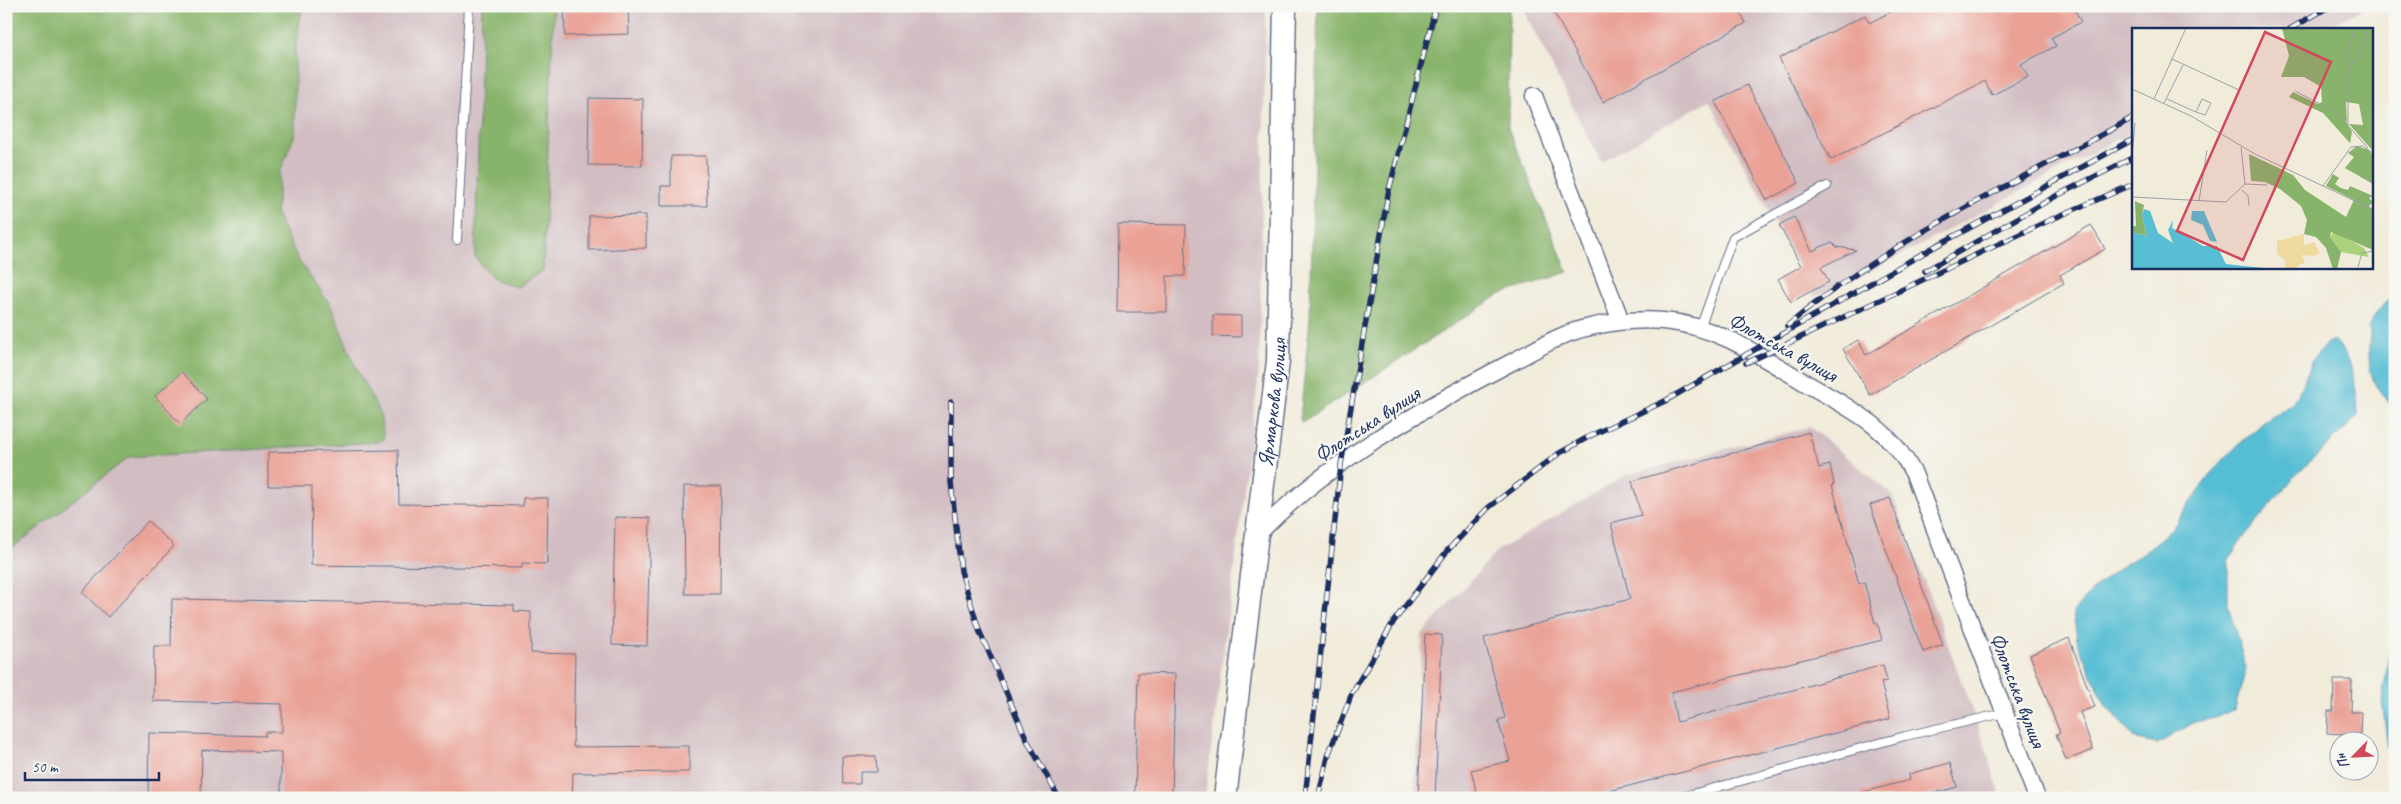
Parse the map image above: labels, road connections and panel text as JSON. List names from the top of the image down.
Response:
{
  "streets": {
    "street": ["Флотська вулиця", "Ярмаркова вулиця"]
  },
  "crossings": [
    ["Флотська вулиця", "Ярмаркова вулиця"]
  ],
  "scale_bar": "50 m",
  "north": "bottom left"
}
